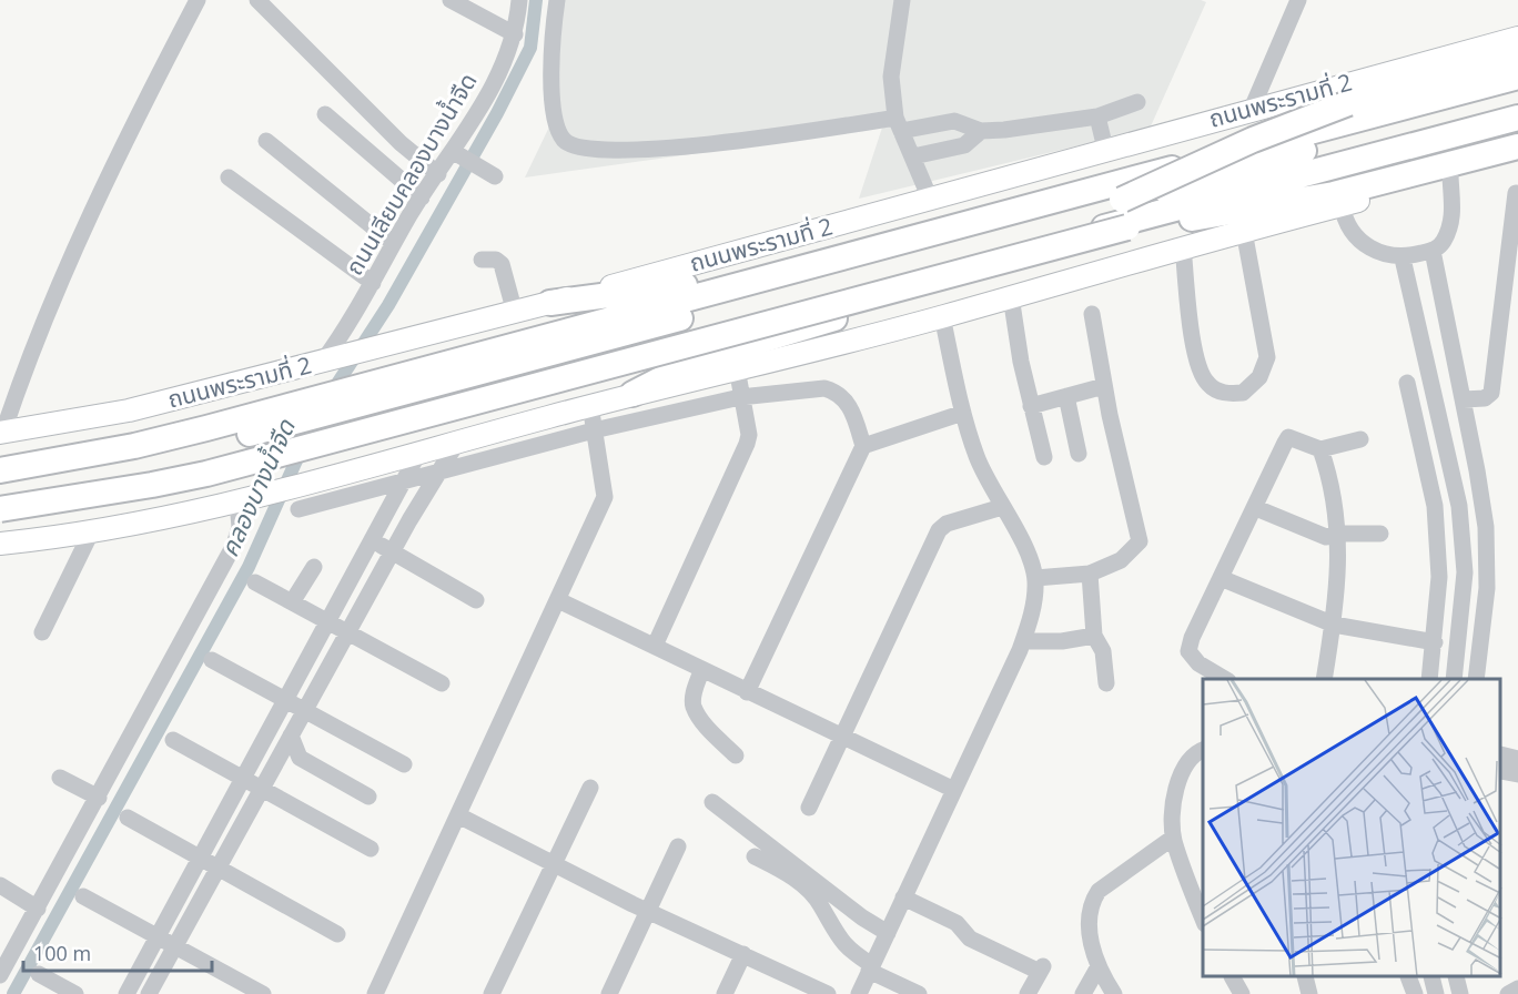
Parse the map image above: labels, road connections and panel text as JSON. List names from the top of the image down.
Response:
{
  "streets": {
    "highway": ["ถนนพระรามที่ 2"],
    "street": ["ถนนเลียบคลองบางน้ำจืด"]
  },
  "crossings": [
    ["ถนนพระรามที่ 2", "ถนนเลียบคลองบางน้ำจืด"]
  ],
  "water": ["คลองบางน้ำจืด"],
  "scale_bar": "100 m"
}
